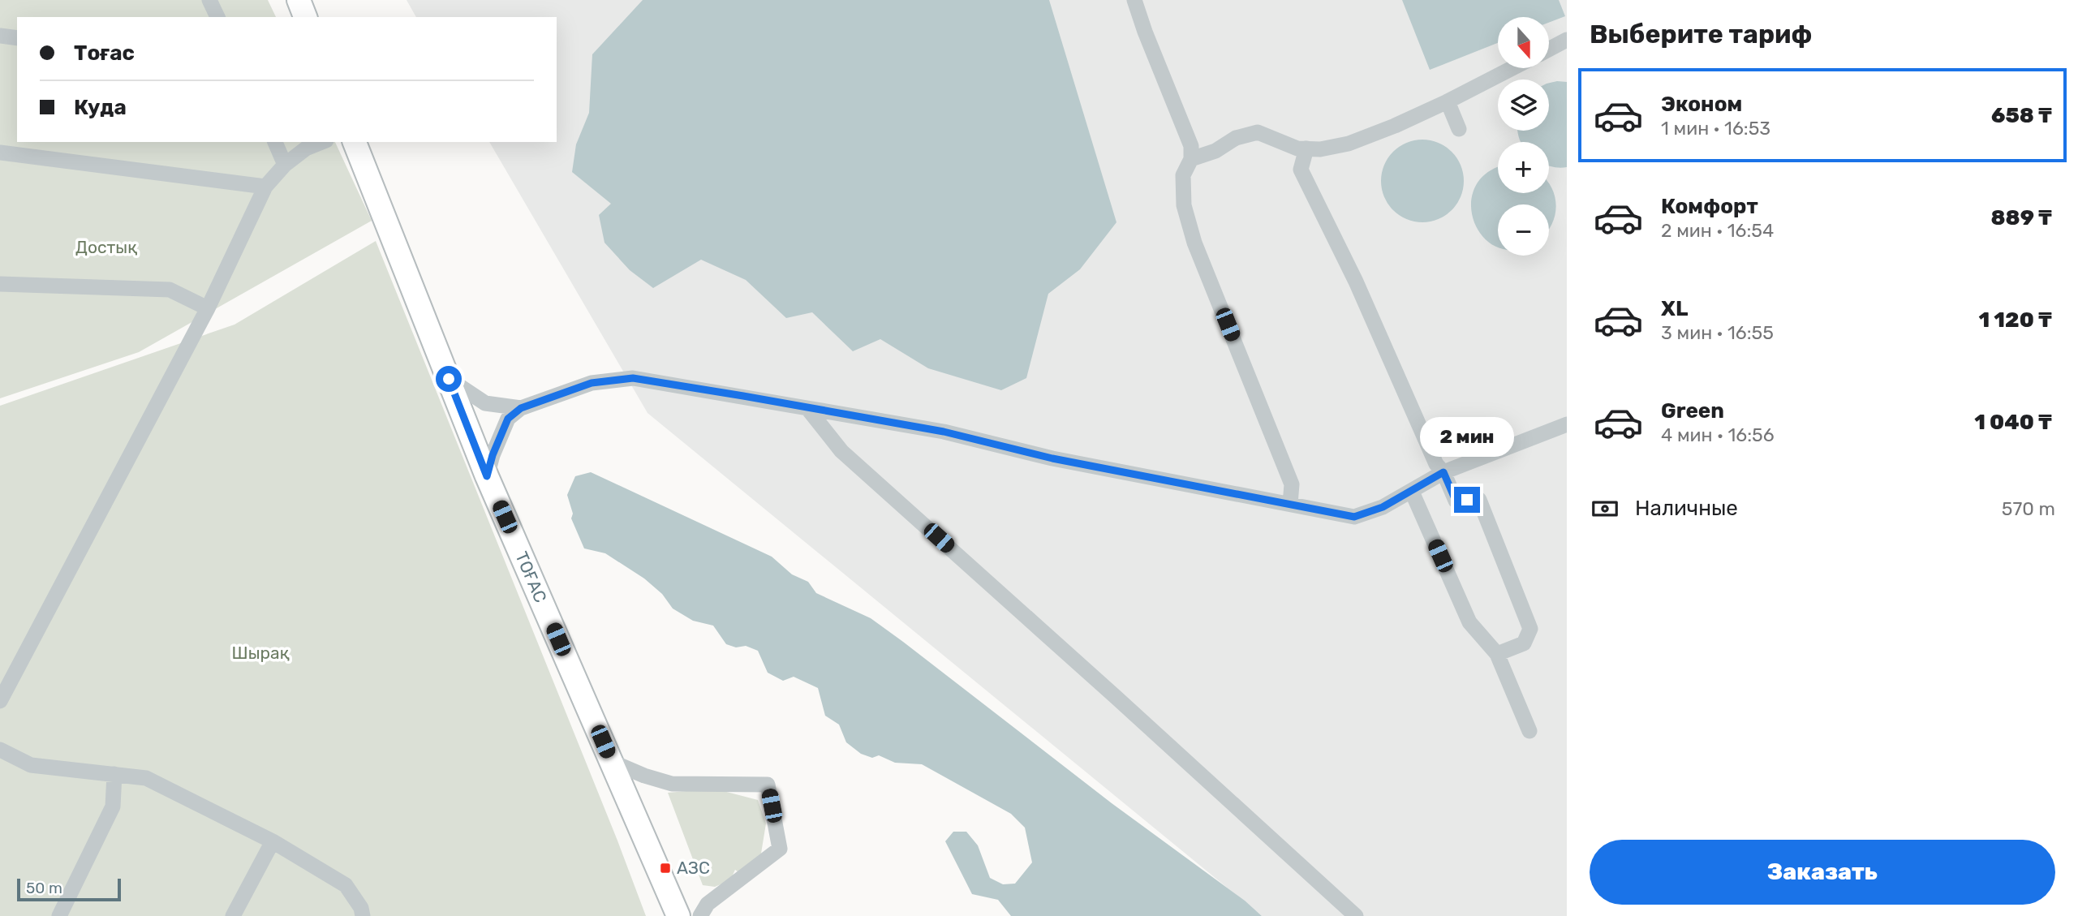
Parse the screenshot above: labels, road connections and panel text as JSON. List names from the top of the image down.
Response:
{
  "streets": {
    "highway": ["ТОҒАС"]
  },
  "parks": ["Достық", "Шырақ"],
  "places": {
    "transit": ["АЗС"]
  },
  "scale_bar": "50 m",
  "north": "bottom",
  "page": {
    "heading": "Выберите тариф",
    "map_buttons": ["+", "−"],
    "banner": ["Тоғас", "Куда"],
    "list": [
      {
        "name": "Эконом",
        "note": "1 мин · 16:53",
        "value": "658 ₸"
      },
      {
        "name": "Комфорт",
        "note": "2 мин · 16:54",
        "value": "889 ₸"
      },
      {
        "name": "XL",
        "note": "3 мин · 16:55",
        "value": "1 120 ₸"
      },
      {
        "name": "Green",
        "note": "4 мин · 16:56",
        "value": "1 040 ₸"
      }
    ],
    "bubble": "2 мин",
    "pay": ["Наличные", "570 m"],
    "buttons": "Заказать",
    "scale": "50 m"
  }
}
